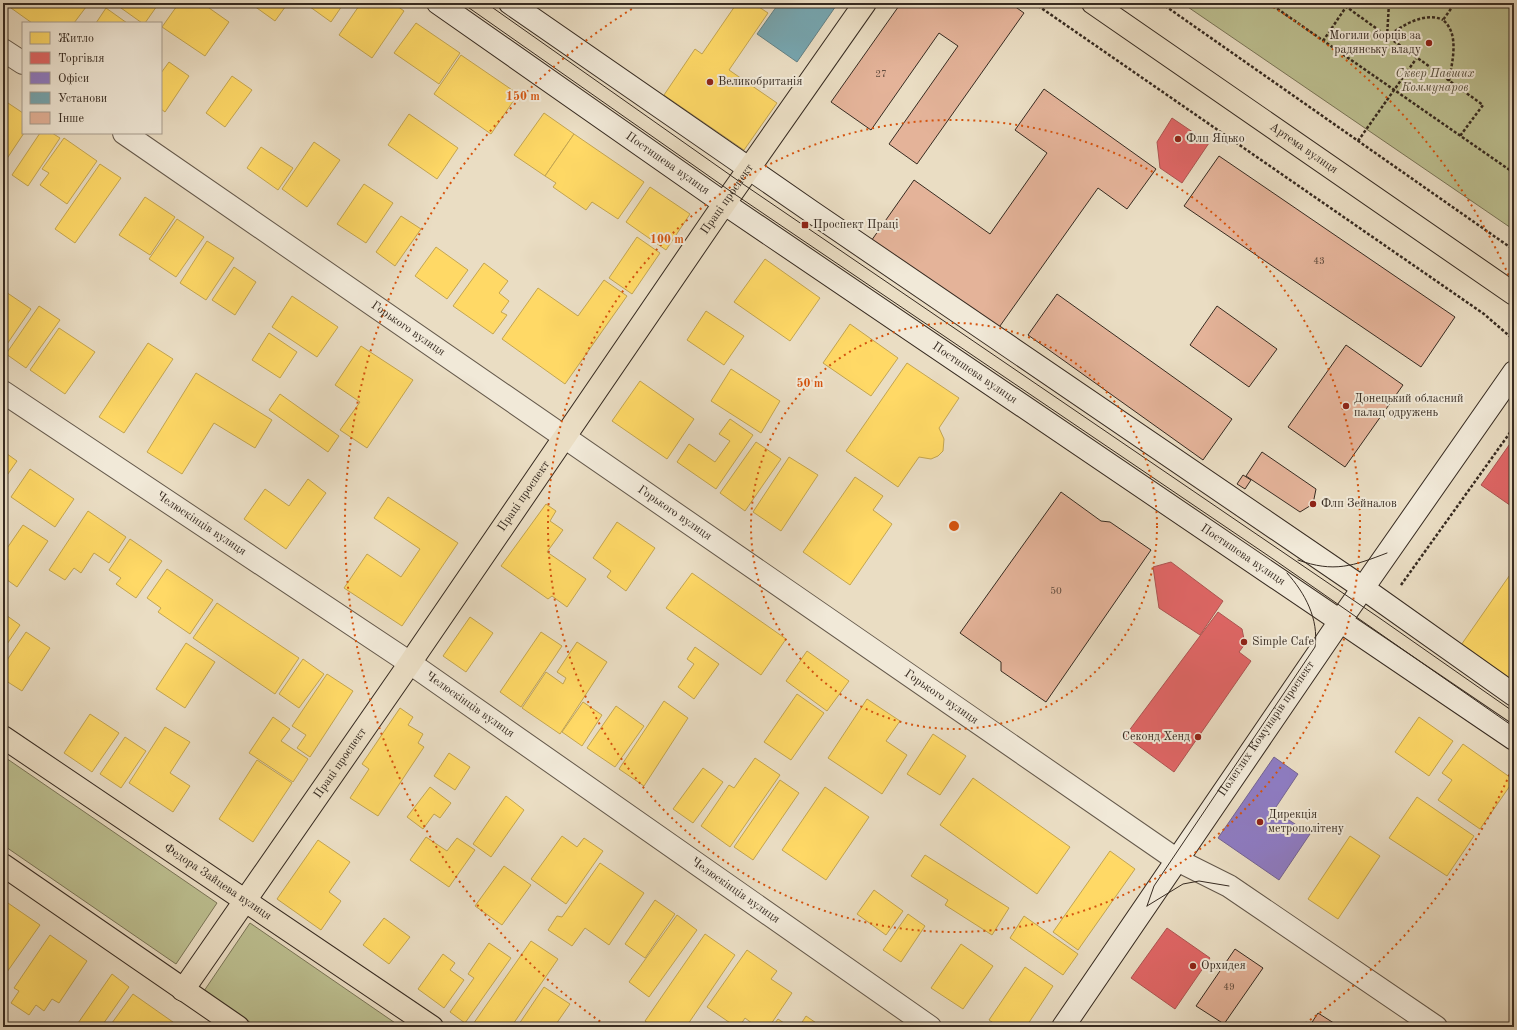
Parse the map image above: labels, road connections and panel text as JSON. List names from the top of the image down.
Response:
{
  "streets": {
    "main road": ["Артема вулиця", "Праці проспект", "Федора Зайцева вулиця"],
    "street": [
      "Постишева вулиця",
      "Горького вулиця",
      "Челюскінців вулиця",
      "Полеглих Комунарів проспект"
    ]
  },
  "crossings": [
    ["Постишева вулиця", "Праці проспект"],
    ["Постишева вулиця", "Полеглих Комунарів проспект"],
    ["Праці проспект", "Горького вулиця"],
    ["Праці проспект", "Челюскінців вулиця"],
    ["Праці проспект", "Федора Зайцева вулиця"],
    ["Горького вулиця", "Полеглих Комунарів проспект"]
  ],
  "parks": ["Сквер Павших Коммунаров"],
  "places": {
    "other": [
      "Могили борців за радянську владу",
      "Великобританія",
      "Флп Яцько",
      "Донецький обласний палац одружень",
      "Флп Зейналов",
      "Simple Cafe",
      "Секонд Хенд",
      "Дирекція метрополітену",
      "Орхидея"
    ],
    "transit": ["Проспект Праці"]
  },
  "house_numbers": [
    "27",
    "43",
    "50",
    "49"
  ],
  "legend": [
    "Житло",
    "Торгівля",
    "Офіси",
    "Установи",
    "Інше"
  ],
  "rings": ["150 m", "100 m", "50 m"]
}
